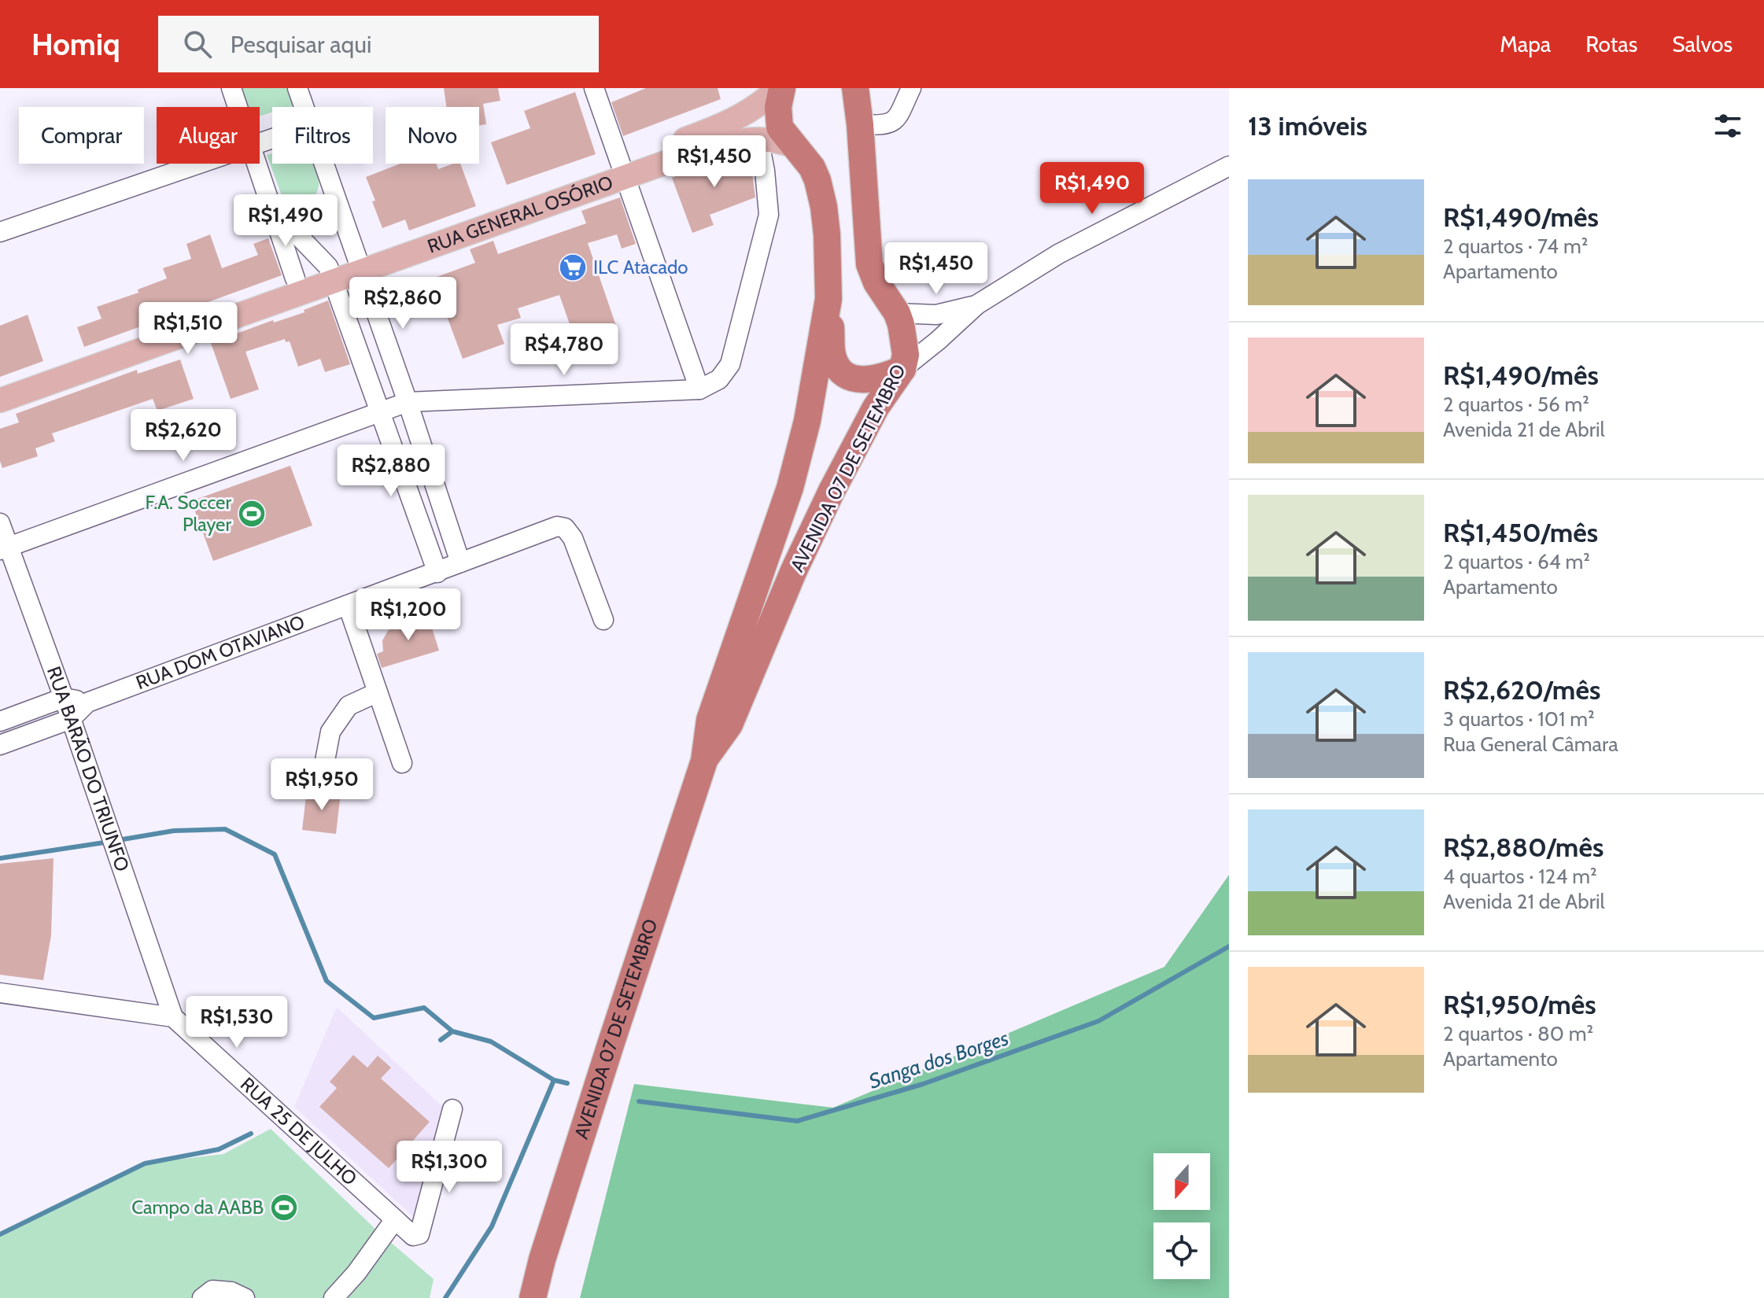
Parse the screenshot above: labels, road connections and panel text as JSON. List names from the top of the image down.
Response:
{
  "streets": {
    "highway": ["AVENIDA 07 DE SETEMBRO"],
    "main road": ["RUA GENERAL OSÓRIO"],
    "street": ["RUA DOM OTAVIANO", "RUA BARÃO DO TRIUNFO", "RUA 25 DE JULHO"]
  },
  "crossings": [
    ["RUA GENERAL OSÓRIO", "AVENIDA 07 DE SETEMBRO"],
    ["RUA DOM OTAVIANO", "RUA BARÃO DO TRIUNFO"],
    ["RUA BARÃO DO TRIUNFO", "RUA 25 DE JULHO"]
  ],
  "water": ["Sanga dos Borges"],
  "places": {
    "supermarket": ["ILC Atacado"],
    "sports": ["F.A. Soccer Player", "Campo da AABB"]
  },
  "north": "bottom",
  "page": {
    "header": "Homiq",
    "search": "Pesquisar aqui",
    "nav": ["Mapa", "Rotas", "Salvos"],
    "heading": "13 imóveis",
    "chip": [
      "Comprar",
      "Alugar",
      "Filtros",
      "Novo"
    ],
    "price": [
      "R$1,450",
      "R$1,490",
      "R$1,490",
      "R$1,450",
      "R$2,860",
      "R$1,510",
      "R$4,780",
      "R$2,620",
      "R$2,880",
      "R$1,200",
      "R$1,950",
      "R$1,530",
      "R$1,300"
    ],
    "list": [
      {
        "name": "R$1,490/mês",
        "note": "2 quartos · 74 m² · Apartamento"
      },
      {
        "name": "R$1,490/mês",
        "note": "2 quartos · 56 m² · Avenida 21 de Abril"
      },
      {
        "name": "R$1,450/mês",
        "note": "2 quartos · 64 m² · Apartamento"
      },
      {
        "name": "R$2,620/mês",
        "note": "3 quartos · 101 m² · Rua General Câmara"
      },
      {
        "name": "R$2,880/mês",
        "note": "4 quartos · 124 m² · Avenida 21 de Abril"
      },
      {
        "name": "R$1,950/mês",
        "note": "2 quartos · 80 m² · Apartamento"
      }
    ]
  }
}
